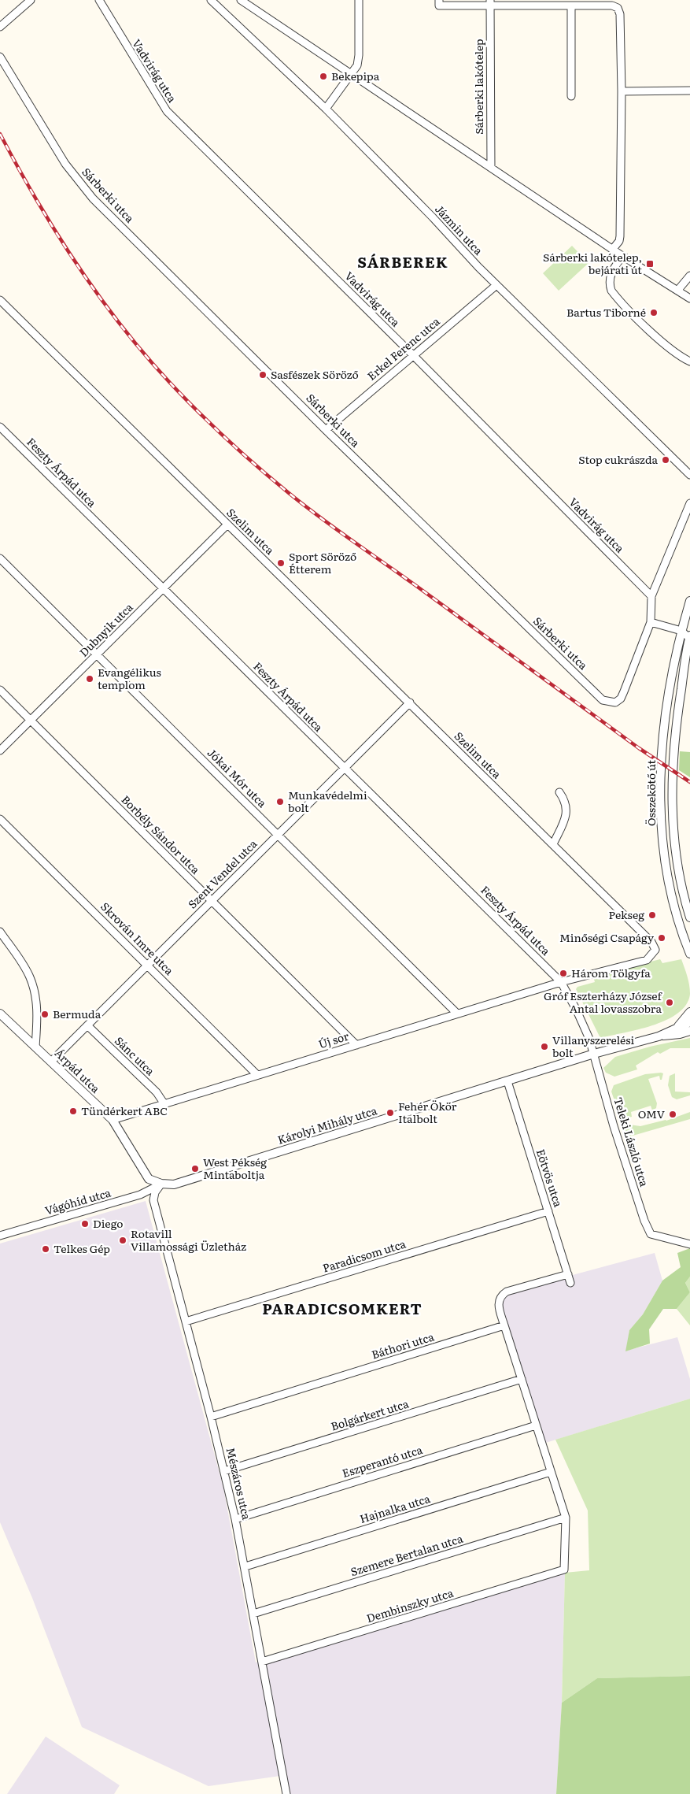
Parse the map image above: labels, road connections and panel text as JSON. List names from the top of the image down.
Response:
{
  "streets": {
    "street": [
      "Vadvirág utca",
      "Sárberki lakótelep",
      "Sárberki utca",
      "Jázmin utca",
      "Erkel Ferenc utca",
      "Feszty Árpád utca",
      "Szelim utca",
      "Dubnyik utca",
      "Jókai Mór utca",
      "Összekötő út",
      "Borbély Sándor utca",
      "Szent Vendel utca",
      "Skrován Imre utca",
      "Új sor",
      "Sánc utca",
      "Árpád utca",
      "Károlyi Mihály utca",
      "Teleki László utca",
      "Eötvös utca",
      "Vágóhíd utca",
      "Paradicsom utca",
      "Báthori utca",
      "Bolgárkert utca",
      "Eszperantó utca",
      "Mészáros utca",
      "Hajnalka utca",
      "Szemere Bertalan utca",
      "Dembinszky utca"
    ]
  },
  "crossings": [
    ["Vadvirág utca", "Erkel Ferenc utca"],
    ["Sárberki utca", "Erkel Ferenc utca"],
    ["Jázmin utca", "Erkel Ferenc utca"],
    ["Feszty Árpád utca", "Dubnyik utca"],
    ["Feszty Árpád utca", "Szent Vendel utca"],
    ["Feszty Árpád utca", "Új sor"],
    ["Feszty Árpád utca", "Károlyi Mihály utca"],
    ["Feszty Árpád utca", "Teleki László utca"],
    ["Szelim utca", "Dubnyik utca"],
    ["Szelim utca", "Szent Vendel utca"],
    ["Szelim utca", "Új sor"],
    ["Dubnyik utca", "Jókai Mór utca"],
    ["Dubnyik utca", "Borbély Sándor utca"],
    ["Jókai Mór utca", "Szent Vendel utca"],
    ["Jókai Mór utca", "Új sor"],
    ["Borbély Sándor utca", "Szent Vendel utca"],
    ["Borbély Sándor utca", "Új sor"],
    ["Szent Vendel utca", "Skrován Imre utca"],
    ["Szent Vendel utca", "Sánc utca"],
    ["Szent Vendel utca", "Árpád utca"],
    ["Skrován Imre utca", "Új sor"],
    ["Új sor", "Sánc utca"],
    ["Új sor", "Árpád utca"],
    ["Árpád utca", "Károlyi Mihály utca"],
    ["Árpád utca", "Vágóhíd utca"],
    ["Árpád utca", "Mészáros utca"],
    ["Károlyi Mihály utca", "Teleki László utca"],
    ["Károlyi Mihály utca", "Eötvös utca"],
    ["Károlyi Mihály utca", "Vágóhíd utca"],
    ["Károlyi Mihály utca", "Mészáros utca"],
    ["Eötvös utca", "Paradicsom utca"],
    ["Vágóhíd utca", "Mészáros utca"],
    ["Paradicsom utca", "Mészáros utca"],
    ["Báthori utca", "Mészáros utca"],
    ["Bolgárkert utca", "Mészáros utca"],
    ["Eszperantó utca", "Mészáros utca"],
    ["Mészáros utca", "Hajnalka utca"],
    ["Mészáros utca", "Szemere Bertalan utca"],
    ["Mészáros utca", "Dembinszky utca"],
    ["Szemere Bertalan utca", "Dembinszky utca"]
  ],
  "districts": ["SÁRBEREK", "PARADICSOMKERT"],
  "places": {
    "other": [
      "Bekepipa",
      "Bartus Tiborné",
      "Sasfészek Söröző",
      "Stop cukrászda",
      "Sport Söröző Étterem",
      "Evangélikus templom",
      "Munkavédelmi bolt",
      "Pekseg",
      "Minőségi Csapágy",
      "Három Tölgyfa",
      "Gróf Eszterházy József Antal lovasszobra",
      "Bermuda",
      "Villanyszerelési bolt",
      "Tündérkert ABC",
      "Fehér Ökör Italbolt",
      "OMV",
      "West Pékség Mintaboltja",
      "Diego",
      "Rotavill Villamossági Üzletház",
      "Telkes Gép"
    ],
    "transit": ["Sárberki lakótelep, bejárati út"]
  }
}
